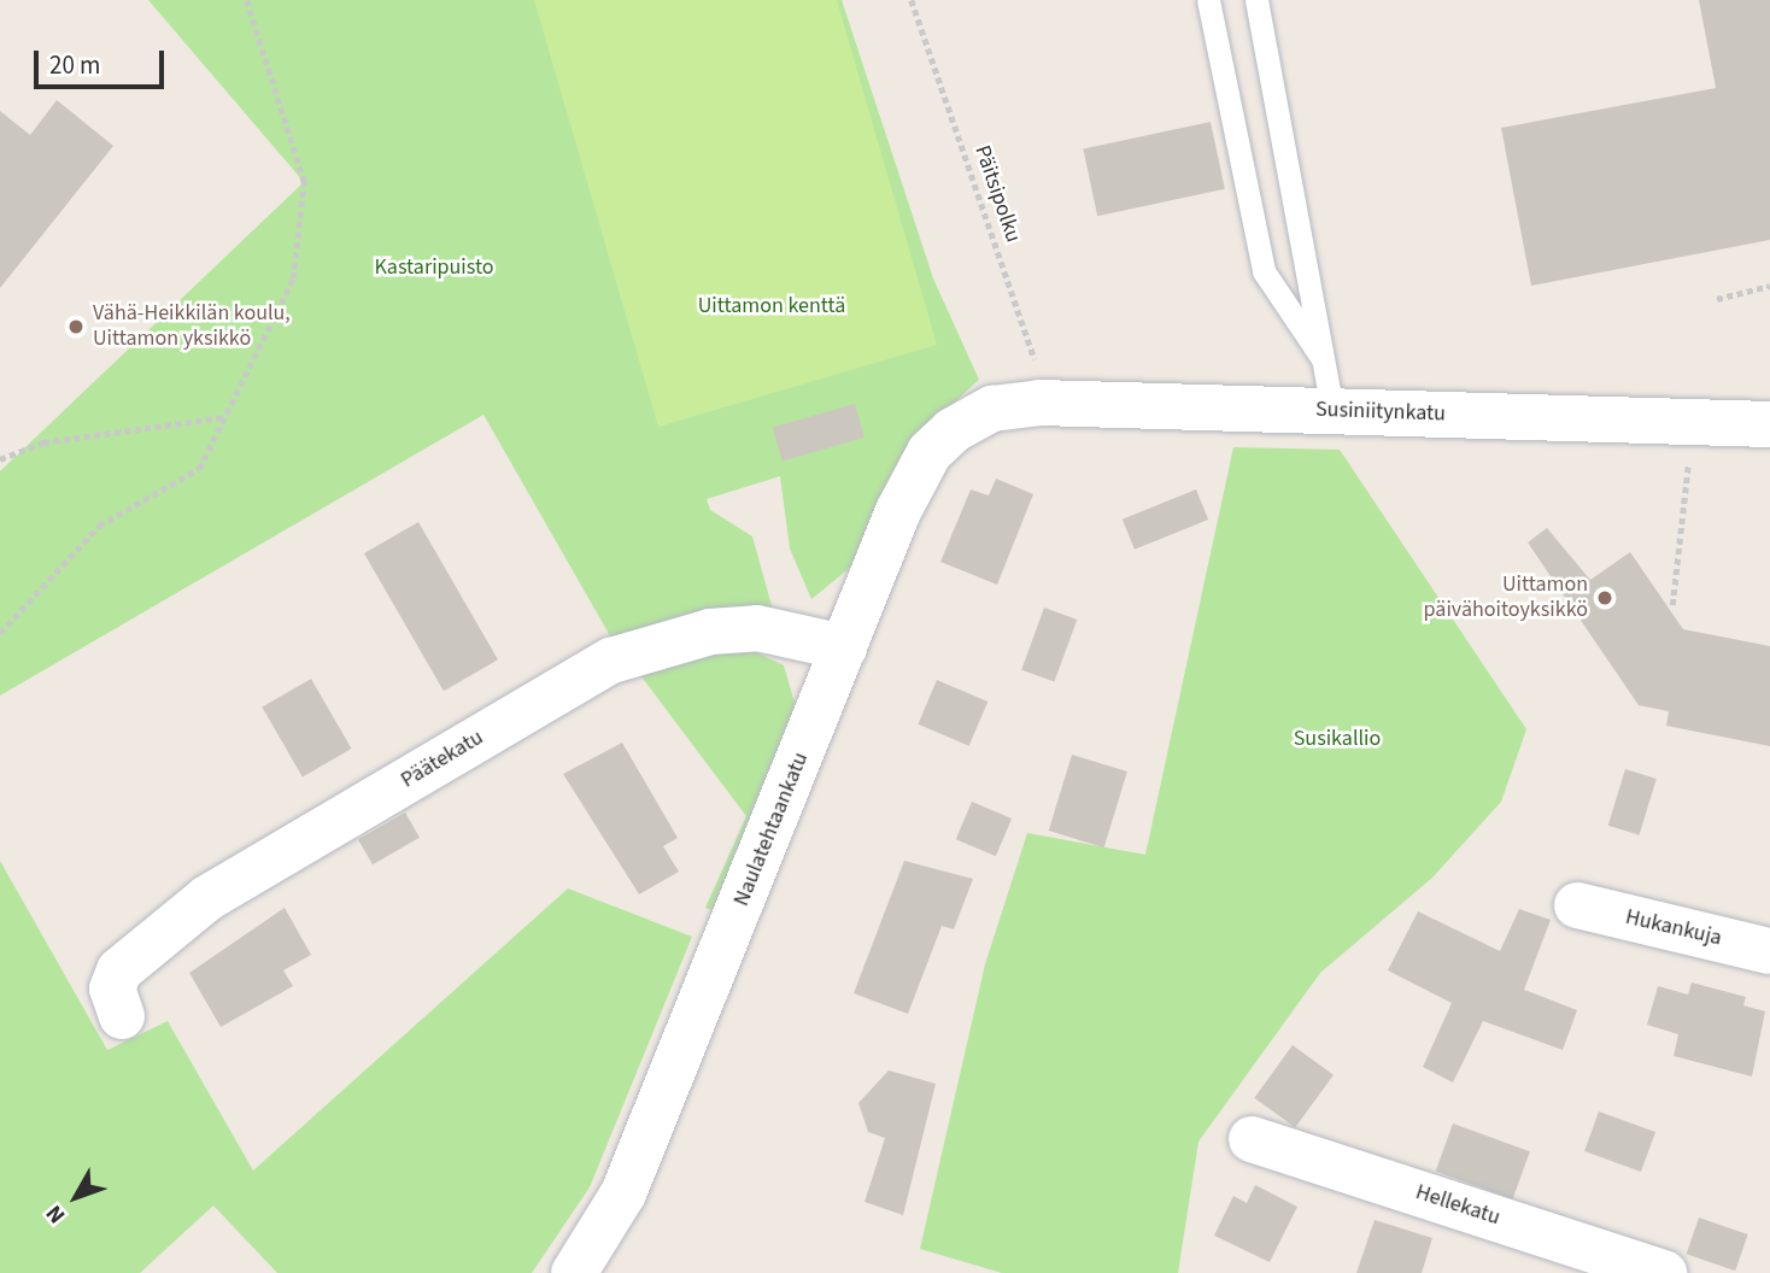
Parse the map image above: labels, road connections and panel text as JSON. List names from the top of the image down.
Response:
{
  "streets": {
    "street": [
      "Susiniitynkatu",
      "Päätekatu",
      "Naulatehtaankatu",
      "Hukankuja",
      "Hellekatu"
    ],
    "path": ["Päitsipolku"]
  },
  "crossings": [
    ["Päitsipolku", "Susiniitynkatu"],
    ["Susiniitynkatu", "Naulatehtaankatu"],
    ["Päätekatu", "Naulatehtaankatu"]
  ],
  "parks": ["Kastaripuisto", "Uittamon kenttä", "Susikallio"],
  "places": ["Vähä-Heikkilän koulu, Uittamon yksikkö", "Uittamon päivähoitoyksikkö"],
  "scale_bar": "20 m",
  "north": "bottom left"
}
